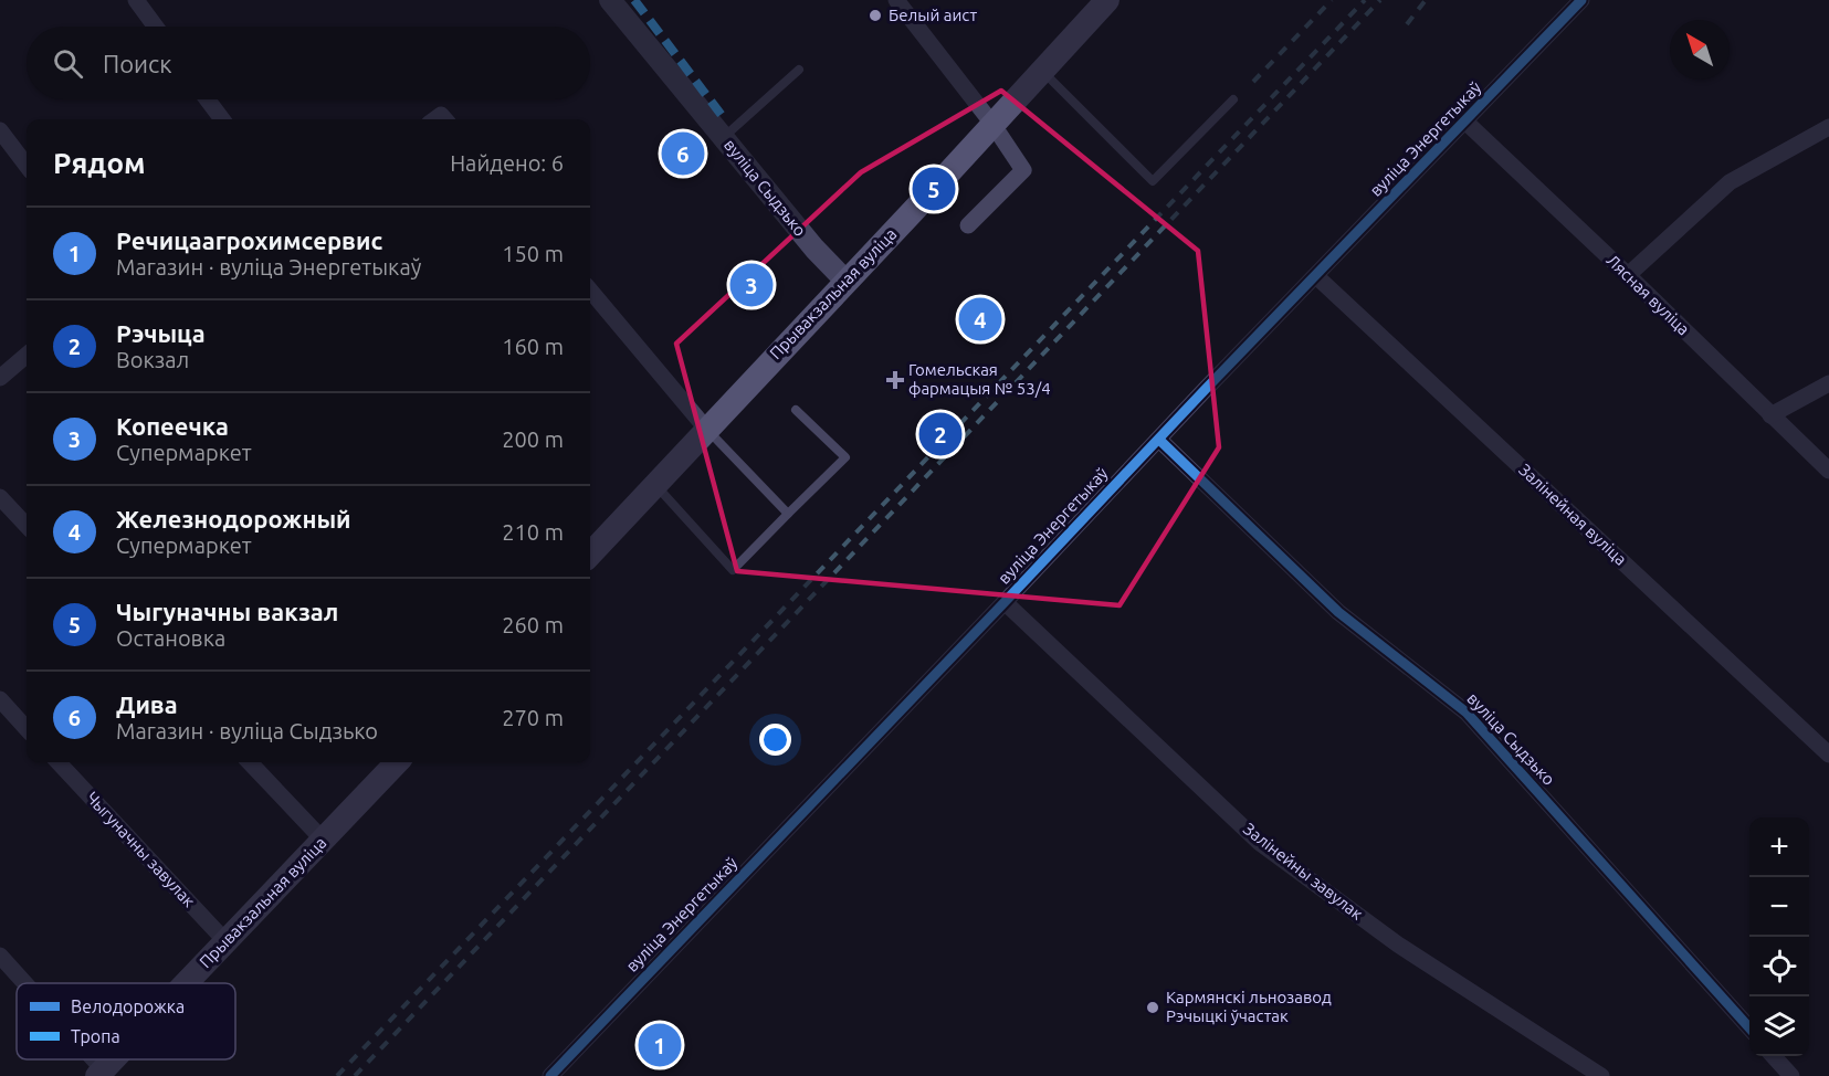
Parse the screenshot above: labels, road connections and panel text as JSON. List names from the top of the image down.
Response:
{
  "streets": {
    "main road": ["Прывакзальная вуліца"],
    "street": [
      "вуліца Энергетыкаў",
      "вуліца Сыдзько",
      "Лясная вуліца",
      "Залінейная вуліца",
      "Чыгуначны завулак",
      "Залінейны завулак"
    ]
  },
  "crossings": [
    ["вуліца Энергетыкаў", "вуліца Сыдзько"],
    ["вуліца Энергетыкаў", "Лясная вуліца"],
    ["вуліца Энергетыкаў", "Залінейная вуліца"],
    ["вуліца Энергетыкаў", "Залінейны завулак"],
    ["вуліца Сыдзько", "Прывакзальная вуліца"],
    ["Прывакзальная вуліца", "Чыгуначны завулак"]
  ],
  "places": {
    "other": ["Белый аист", "Кармянскі льнозавод Рэчыцкі ўчастак"],
    "health": ["Гомельская фармацыя № 53/4"]
  },
  "legend": ["Велодорожка", "Тропа"],
  "north": "top left",
  "page": {
    "search": "Поиск",
    "heading": ["Рядом", "Найдено: 6"],
    "pins": [
      "6",
      "5",
      "3",
      "4",
      "2",
      "1"
    ],
    "list": [
      {
        "mark": "1",
        "name": "Речицаагрохимсервис",
        "note": "Магазин · вуліца Энергетыкаў",
        "value": "150 m"
      },
      {
        "mark": "2",
        "name": "Рэчыца",
        "note": "Вокзал",
        "value": "160 m"
      },
      {
        "mark": "3",
        "name": "Копеечка",
        "note": "Супермаркет",
        "value": "200 m"
      },
      {
        "mark": "4",
        "name": "Железнодорожный",
        "note": "Супермаркет",
        "value": "210 m"
      },
      {
        "mark": "5",
        "name": "Чыгуначны вакзал",
        "note": "Остановка",
        "value": "260 m"
      },
      {
        "mark": "6",
        "name": "Дива",
        "note": "Магазин · вуліца Сыдзько",
        "value": "270 m"
      }
    ],
    "map_buttons": ["+", "−"]
  }
}
